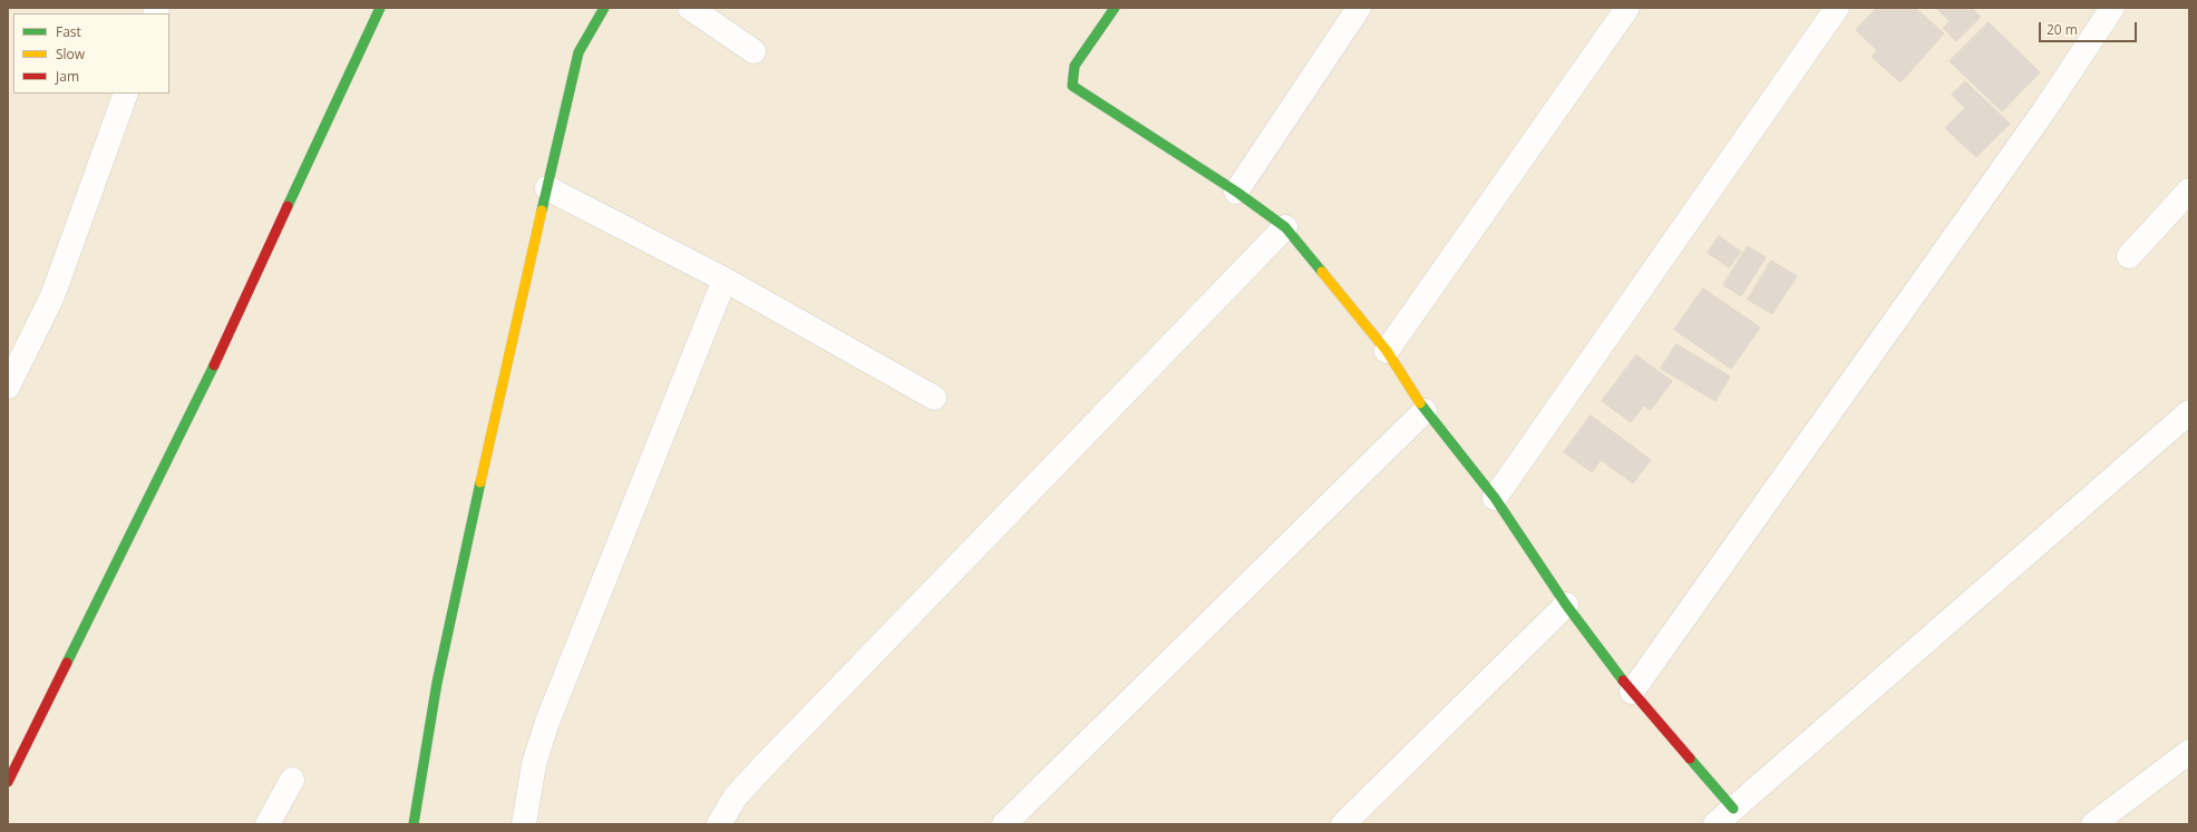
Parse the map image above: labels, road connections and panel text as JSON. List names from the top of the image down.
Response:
{
  "legend": ["Fast", "Slow", "Jam"],
  "scale_bar": "20 m"
}
